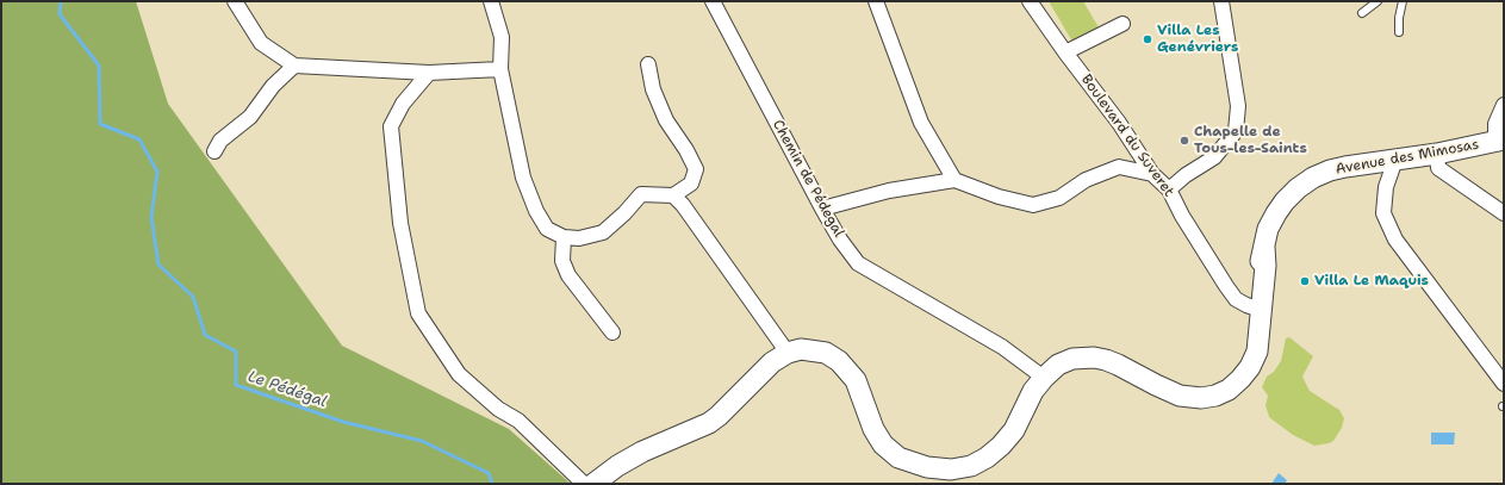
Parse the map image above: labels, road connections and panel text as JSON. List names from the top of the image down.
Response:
{
  "streets": {
    "street": ["Boulevard du Suveret", "Avenue des Mimosas", "Chemin de Pédegal"]
  },
  "crossings": [
    ["Boulevard du Suveret", "Avenue des Mimosas"],
    ["Avenue des Mimosas", "Chemin de Pédegal"]
  ],
  "water": ["Le Pédégal"],
  "places": ["Villa Les Genévriers", "Chapelle de Tous-les-Saints", "Villa Le Maquis"]
}
